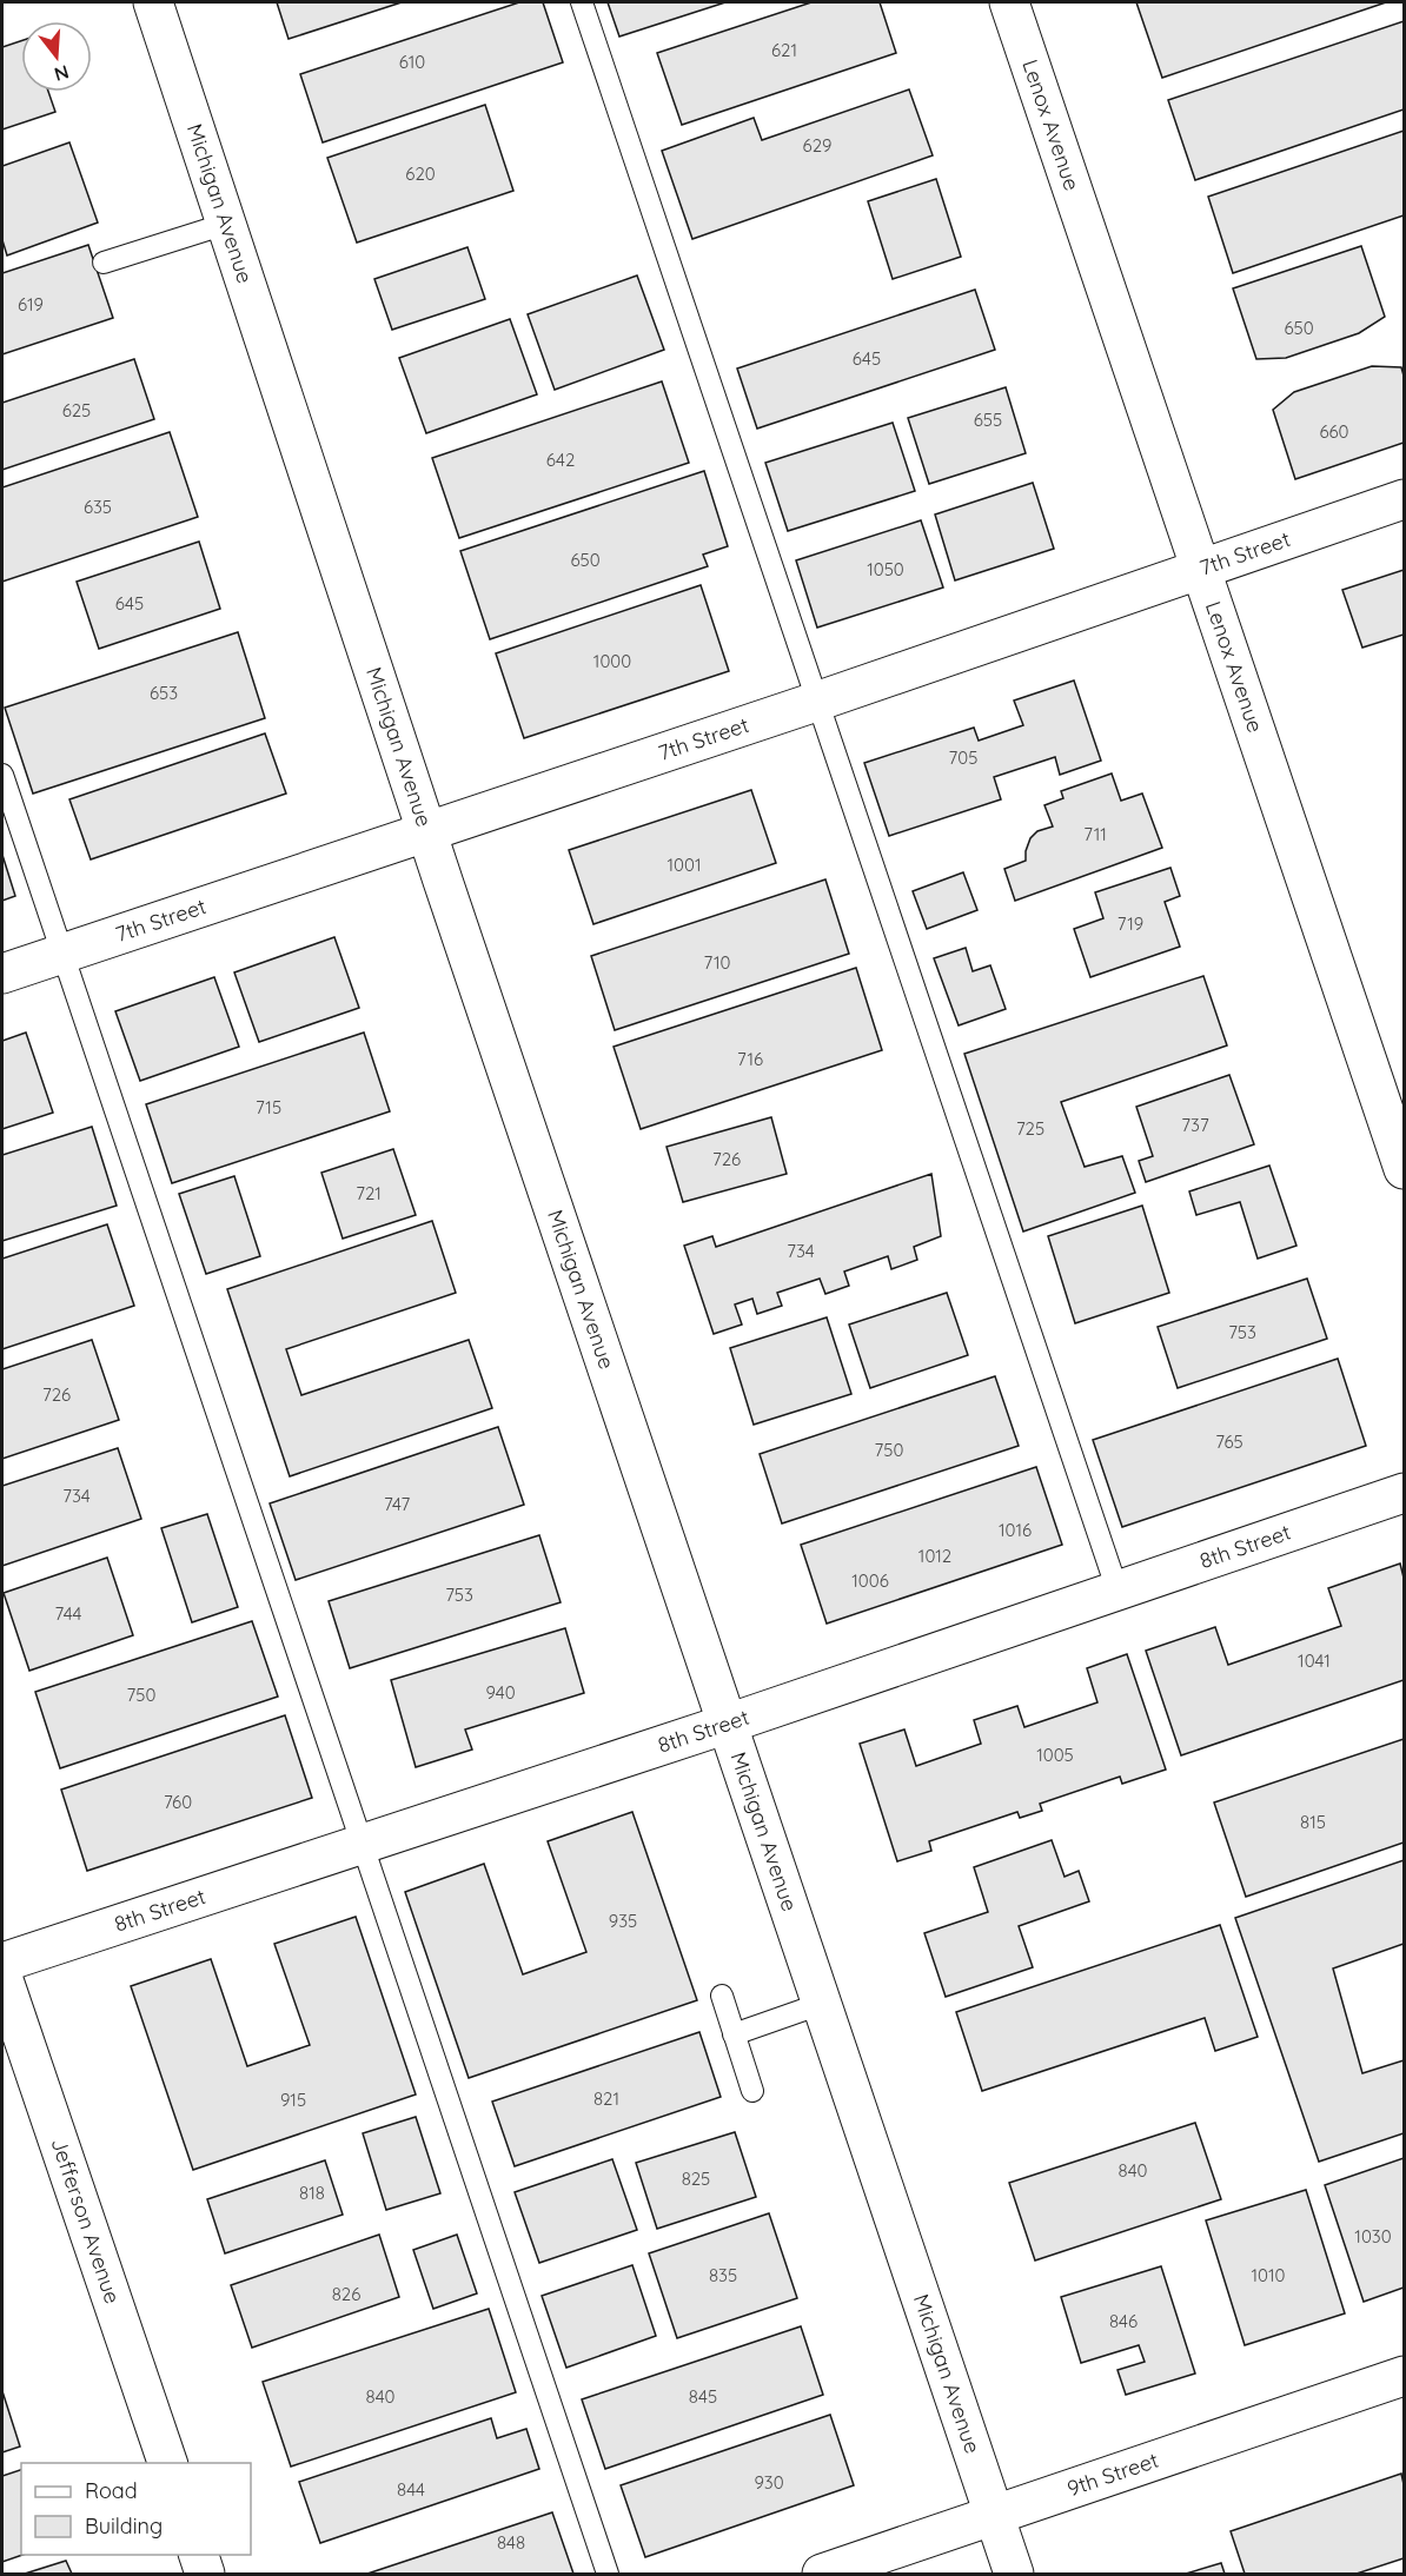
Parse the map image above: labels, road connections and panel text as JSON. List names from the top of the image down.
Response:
{
  "streets": {
    "street": [
      "Lenox Avenue",
      "Michigan Avenue",
      "7th Street",
      "8th Street",
      "Jefferson Avenue",
      "9th Street"
    ]
  },
  "crossings": [
    ["Lenox Avenue", "7th Street"],
    ["Michigan Avenue", "7th Street"],
    ["Michigan Avenue", "8th Street"],
    ["Michigan Avenue", "9th Street"]
  ],
  "house_numbers": [
    "621",
    "610",
    "629",
    "620",
    "619",
    "650",
    "645",
    "625",
    "655",
    "660",
    "642",
    "635",
    "650",
    "1050",
    "645",
    "1000",
    "653",
    "705",
    "711",
    "1001",
    "719",
    "710",
    "716",
    "715",
    "737",
    "725",
    "726",
    "721",
    "734",
    "753",
    "726",
    "765",
    "750",
    "734",
    "747",
    "1016",
    "1012",
    "1006",
    "753",
    "744",
    "1041",
    "940",
    "750",
    "1005",
    "760",
    "815",
    "935",
    "821",
    "915",
    "840",
    "825",
    "818",
    "1030",
    "835",
    "1010",
    "826",
    "846",
    "840",
    "845",
    "930",
    "844",
    "848"
  ],
  "legend": ["Road", "Building"],
  "north": "bottom"
}
